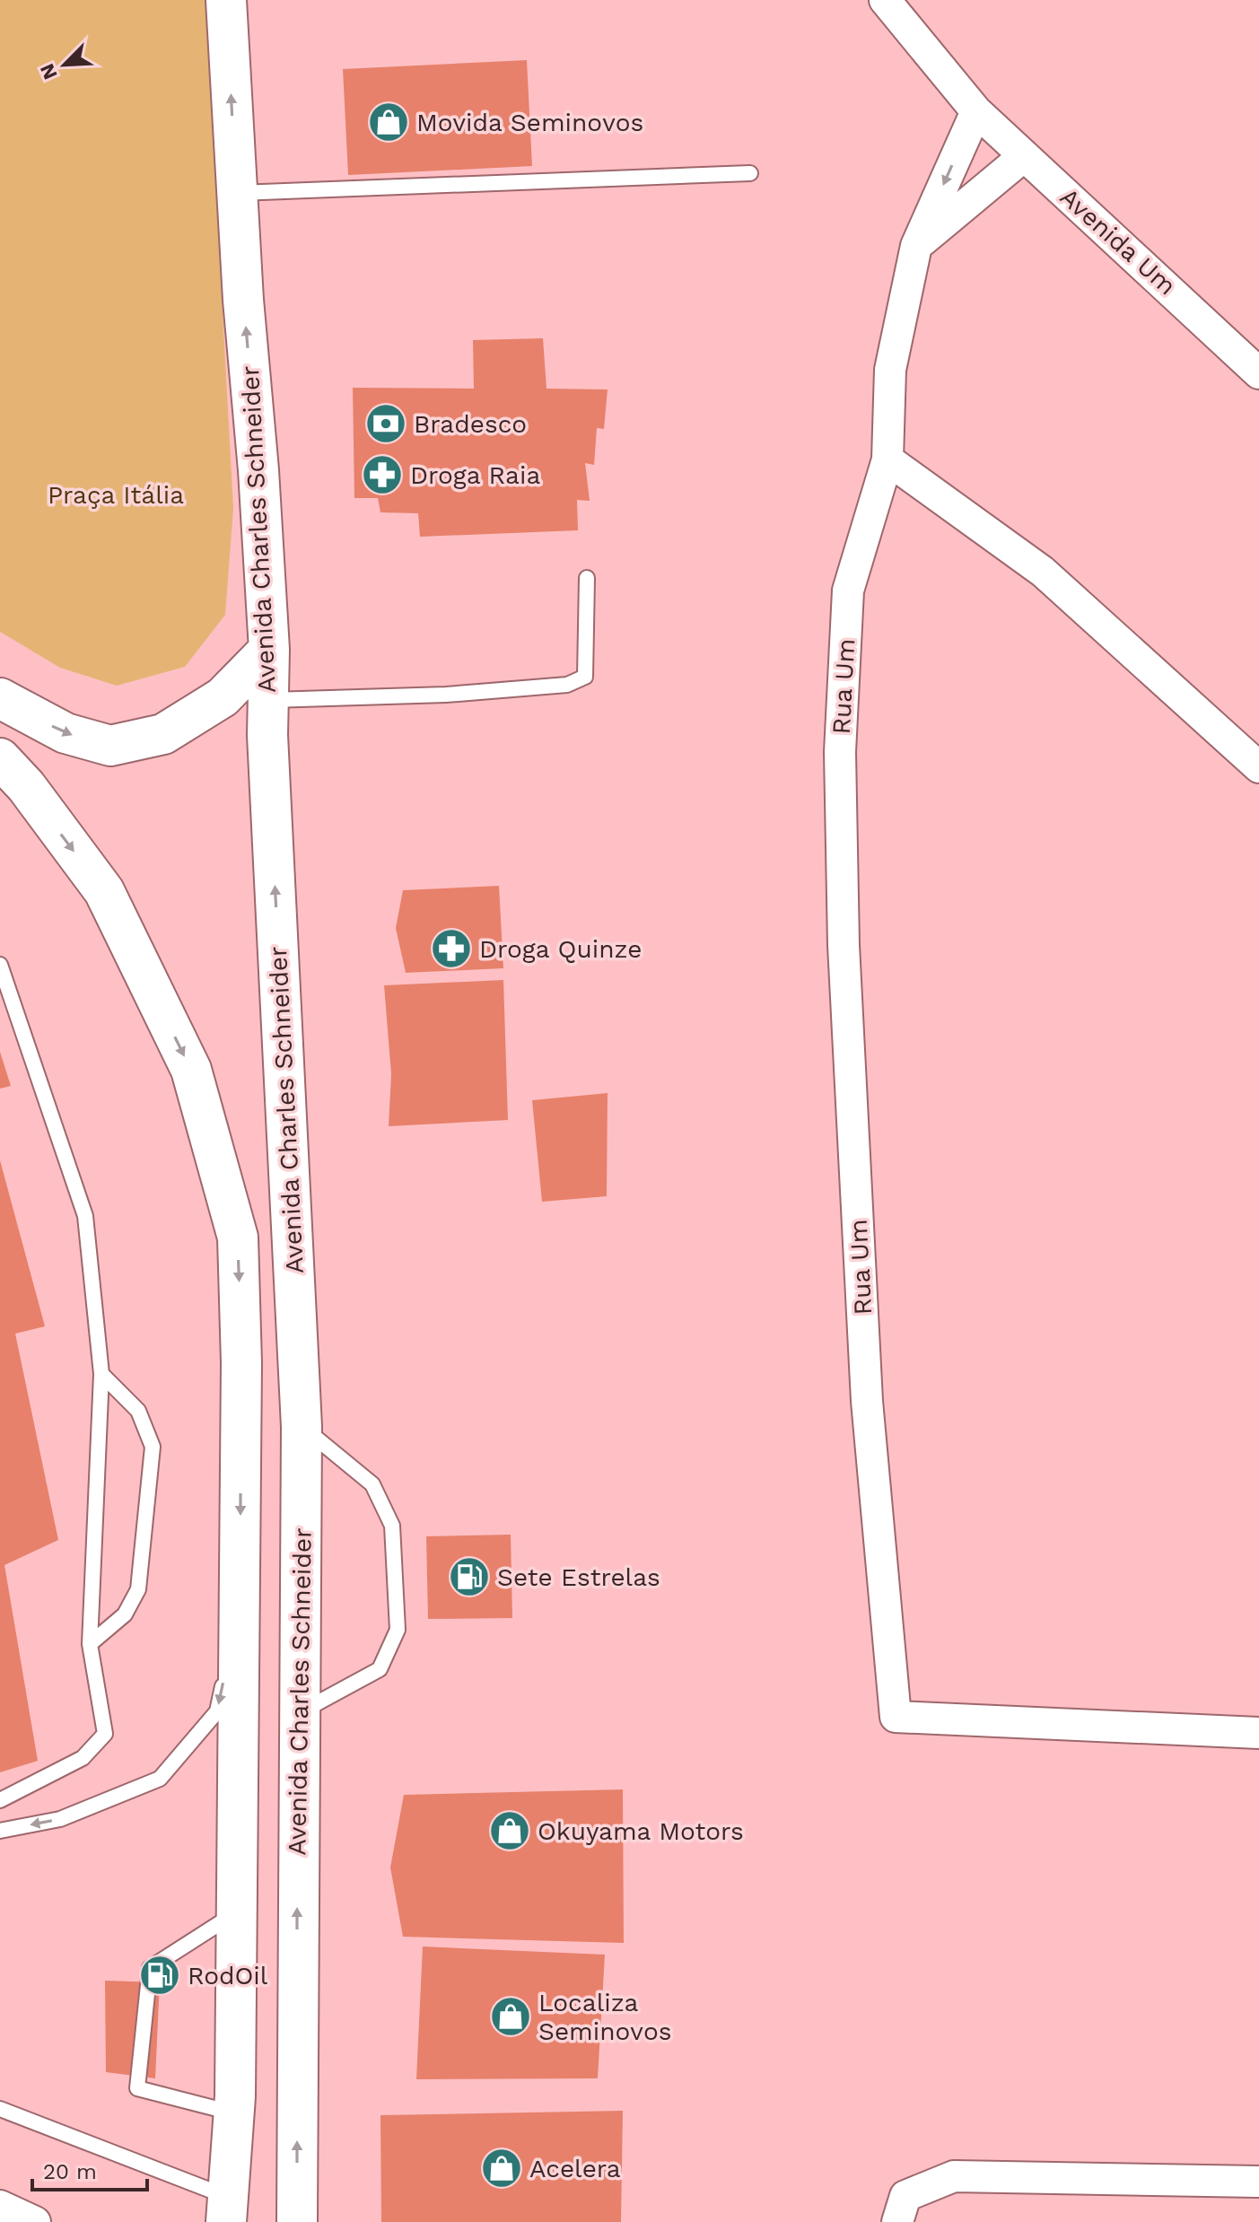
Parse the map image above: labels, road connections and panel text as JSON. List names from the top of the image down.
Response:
{
  "streets": {
    "main road": ["Avenida Charles Schneider"],
    "street": ["Avenida Um", "Rua Um"]
  },
  "crossings": [
    ["Avenida Um", "Rua Um"]
  ],
  "parks": ["Praça Itália"],
  "places": {
    "shop": [
      "Movida Seminovos",
      "Okuyama Motors",
      "Localiza Seminovos",
      "Acelera"
    ],
    "bank": ["Bradesco"],
    "pharmacy": ["Droga Raia", "Droga Quinze"],
    "fuel station": ["Sete Estrelas", "RodOil"]
  },
  "scale_bar": "20 m",
  "north": "bottom left"
}
